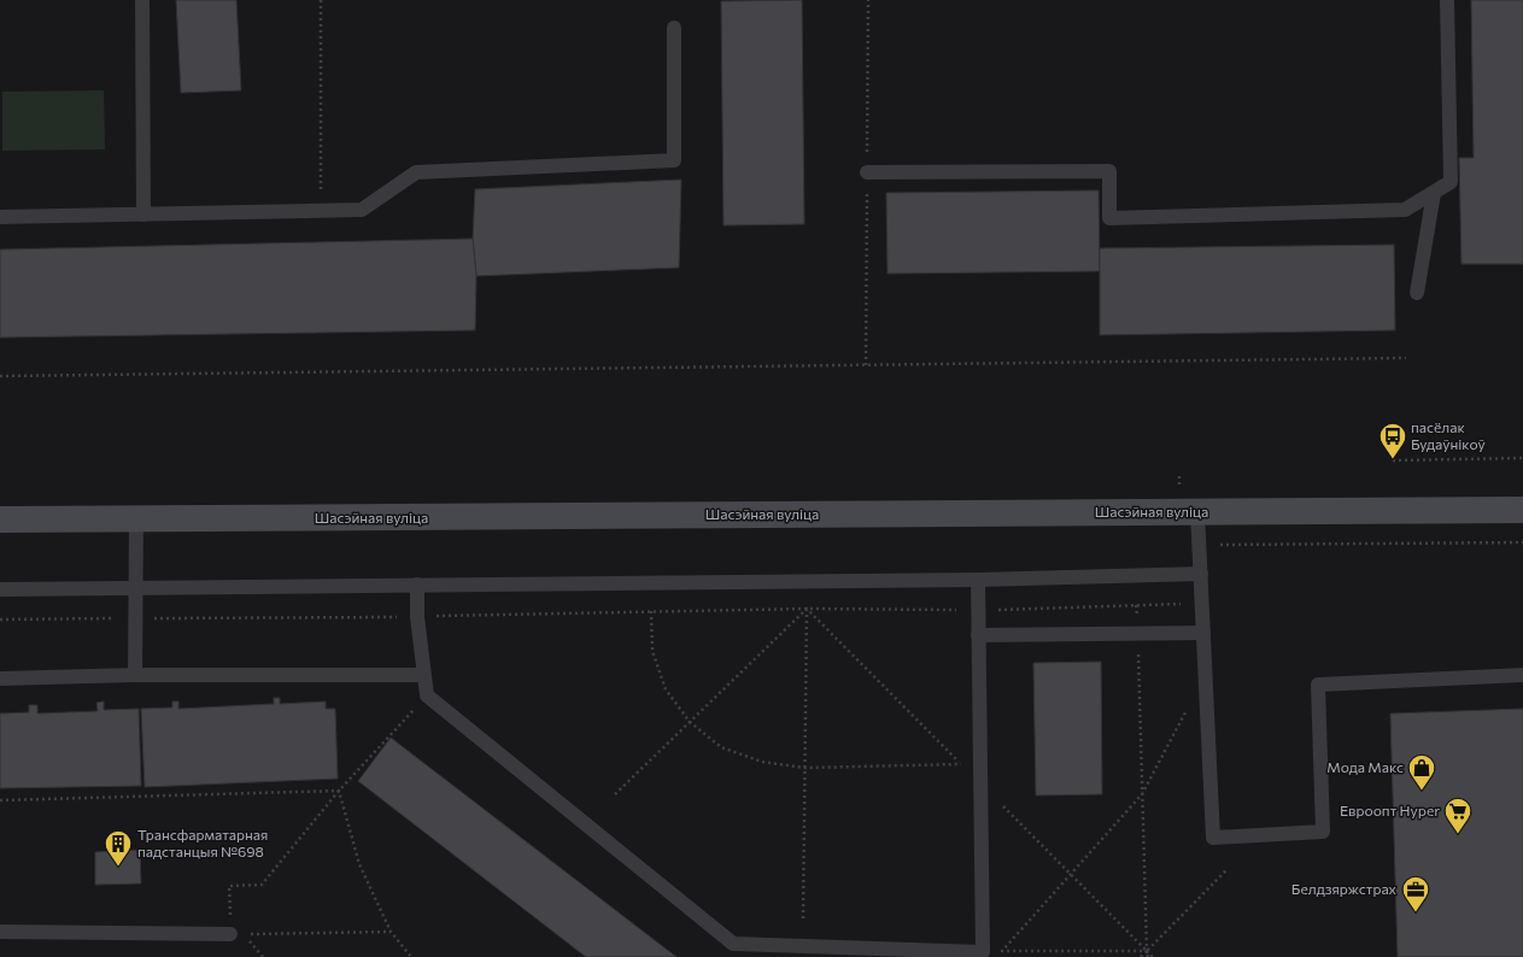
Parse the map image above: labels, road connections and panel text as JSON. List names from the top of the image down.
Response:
{
  "streets": {
    "main road": ["Шасэйная вуліца"]
  },
  "places": {
    "bus stop": ["пасёлак Будаўнікоў"],
    "shop": ["Мода Макс"],
    "supermarket": ["Евроопт Hyper"],
    "building": ["Трансфарматарная падстанцыя №698"],
    "office": ["Белдзяржстрах"]
  }
}
